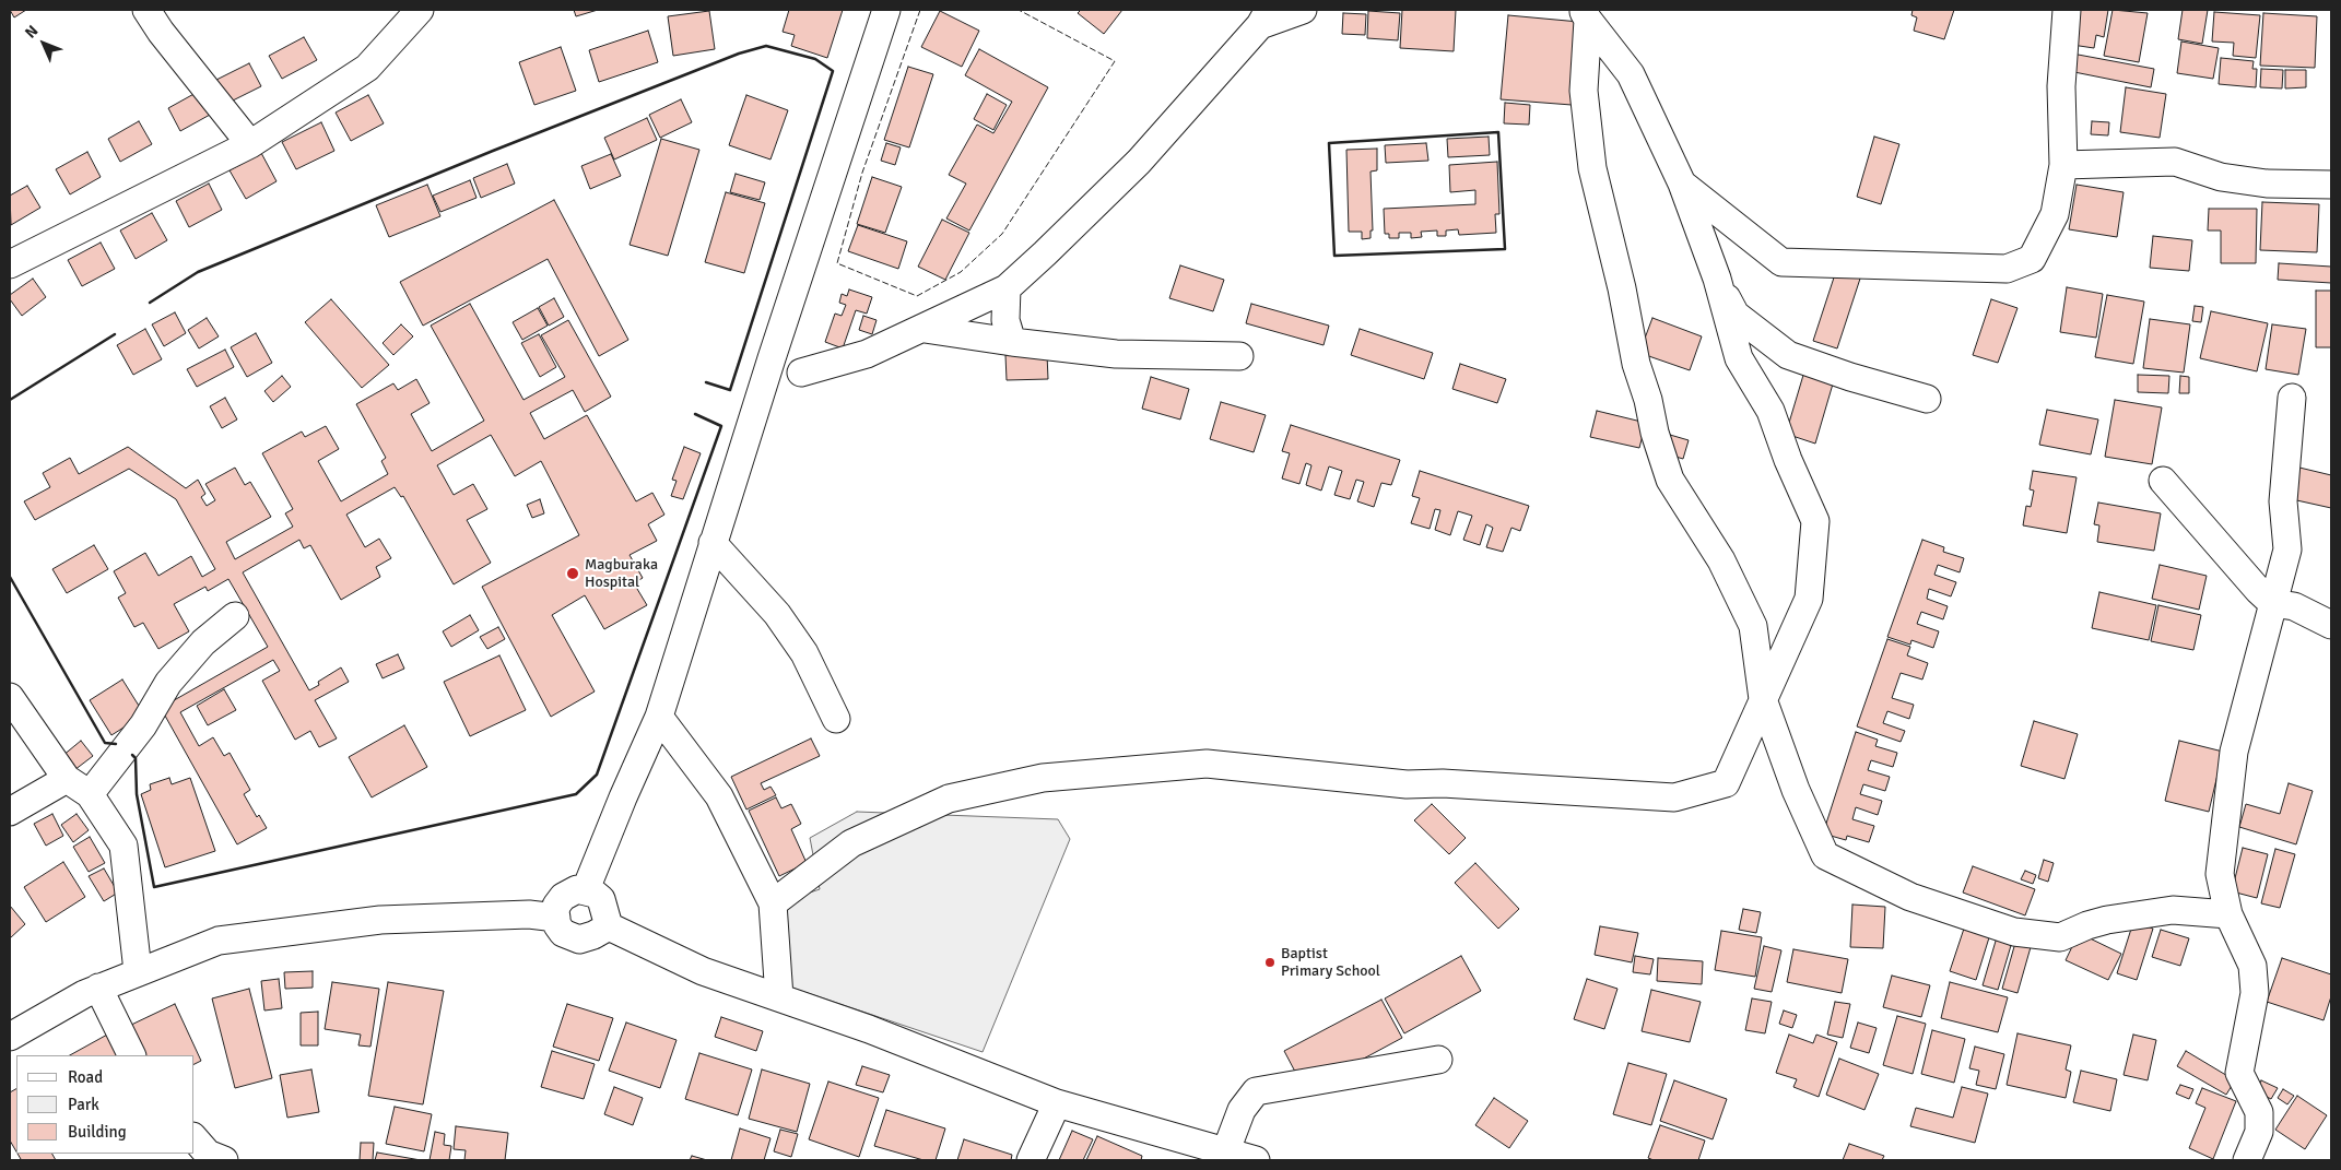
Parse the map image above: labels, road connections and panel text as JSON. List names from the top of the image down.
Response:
{
  "places": ["Magburaka Hospital", "Baptist Primary School"],
  "legend": ["Road", "Park", "Building"],
  "north": "top left"
}
